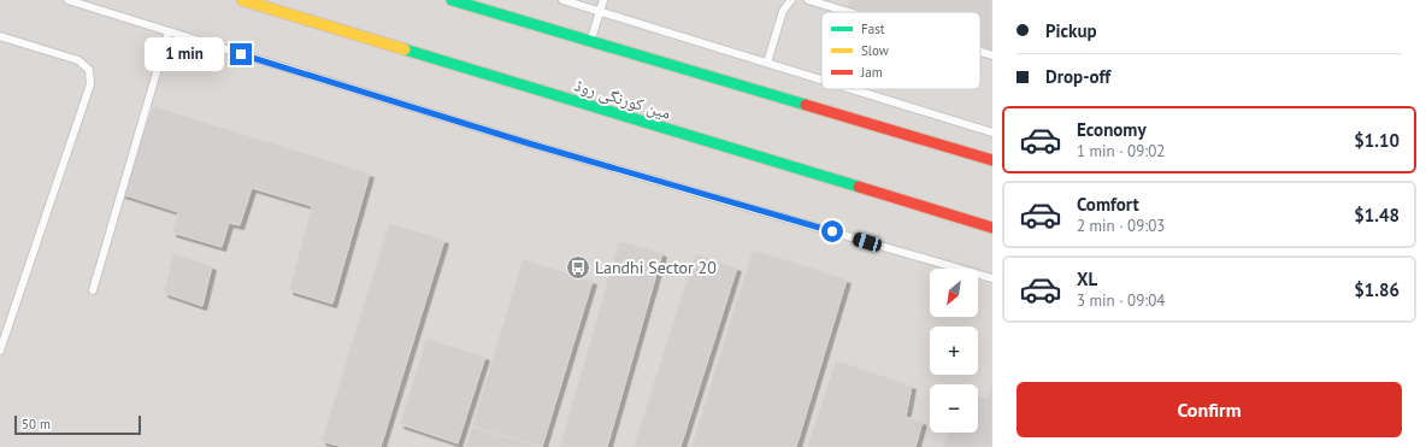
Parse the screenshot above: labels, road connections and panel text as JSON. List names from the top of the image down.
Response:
{
  "streets": {
    "main road": ["مین کورنگی روڈ"]
  },
  "places": {
    "bus stop": ["Landhi Sector 20"]
  },
  "legend": ["Fast", "Slow", "Jam"],
  "scale_bar": "50 m",
  "north": "bottom left",
  "page": {
    "banner": ["Pickup", "Drop-off"],
    "bubble": "1 min",
    "list": [
      {
        "name": "Economy",
        "note": "1 min · 09:02",
        "value": "$1.10"
      },
      {
        "name": "Comfort",
        "note": "2 min · 09:03",
        "value": "$1.48"
      },
      {
        "name": "XL",
        "note": "3 min · 09:04",
        "value": "$1.86"
      }
    ],
    "map_buttons": ["+", "−"],
    "buttons": "Confirm",
    "scale": "50 m"
  }
}
